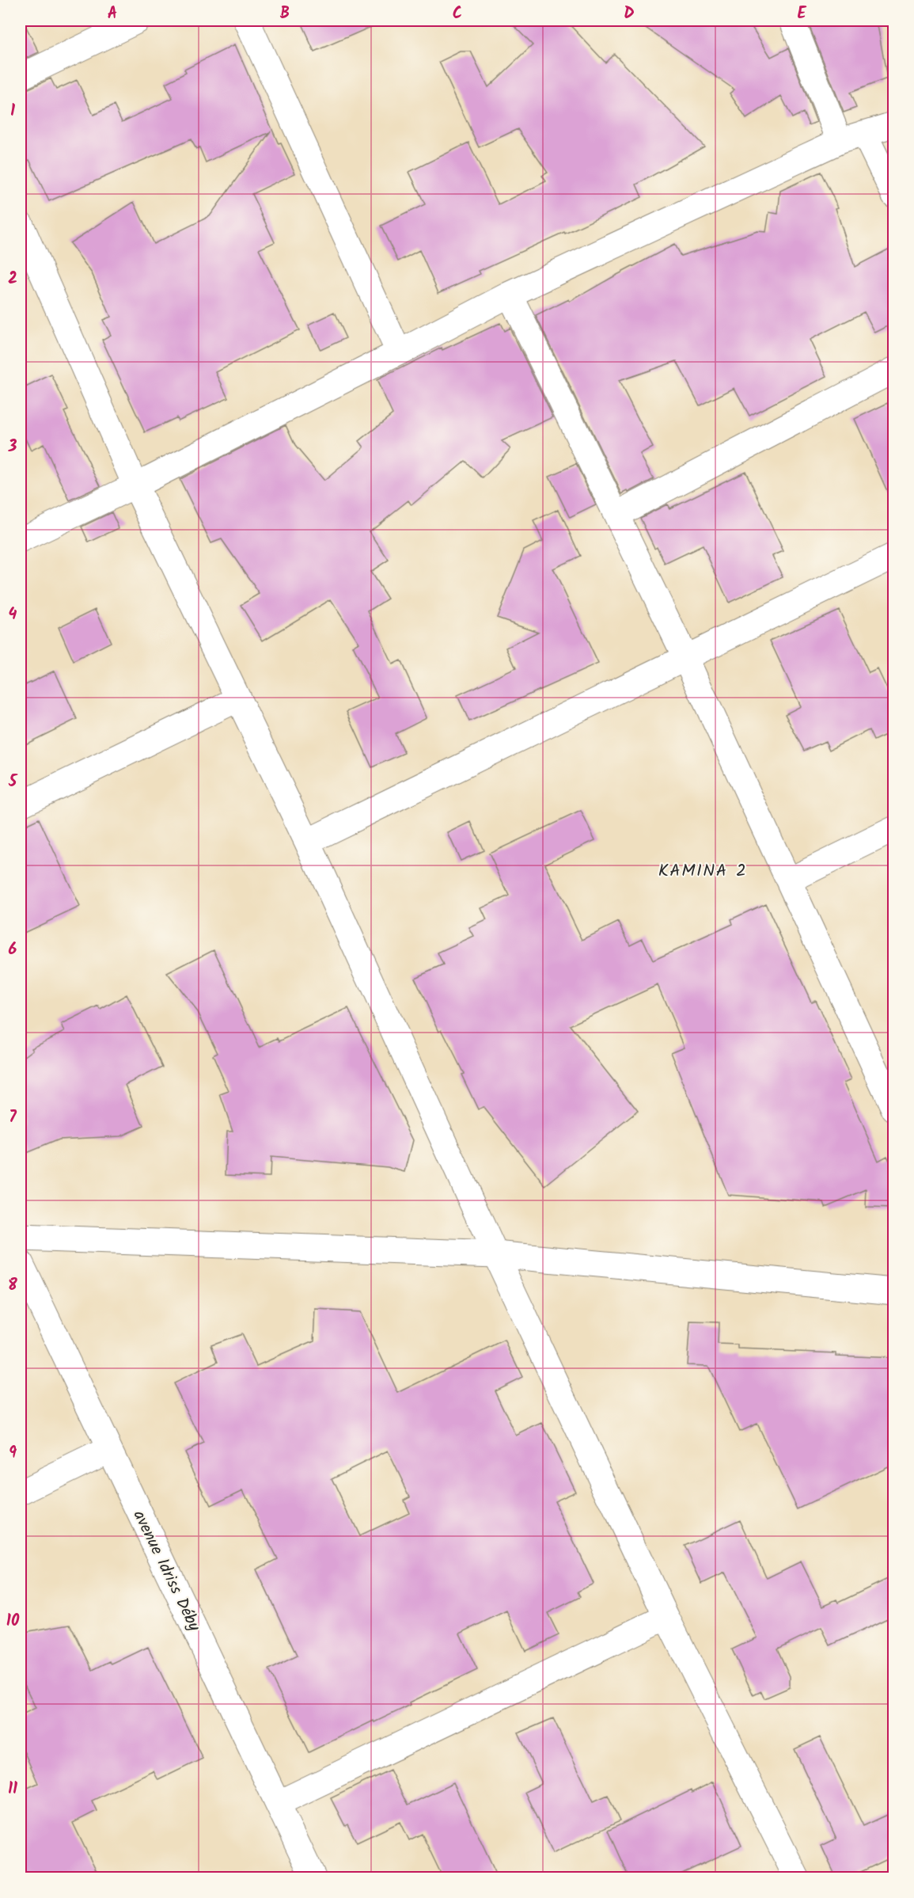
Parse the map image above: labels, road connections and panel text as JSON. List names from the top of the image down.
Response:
{
  "streets": {
    "street": ["avenue Idriss Déby"]
  },
  "districts": ["KAMINA 2"],
  "grid": {
    "columns": [
      "A",
      "B",
      "C",
      "D",
      "E"
    ],
    "rows": [
      "1",
      "2",
      "3",
      "4",
      "5",
      "6",
      "7",
      "8",
      "9",
      "10",
      "11"
    ]
  }
}
